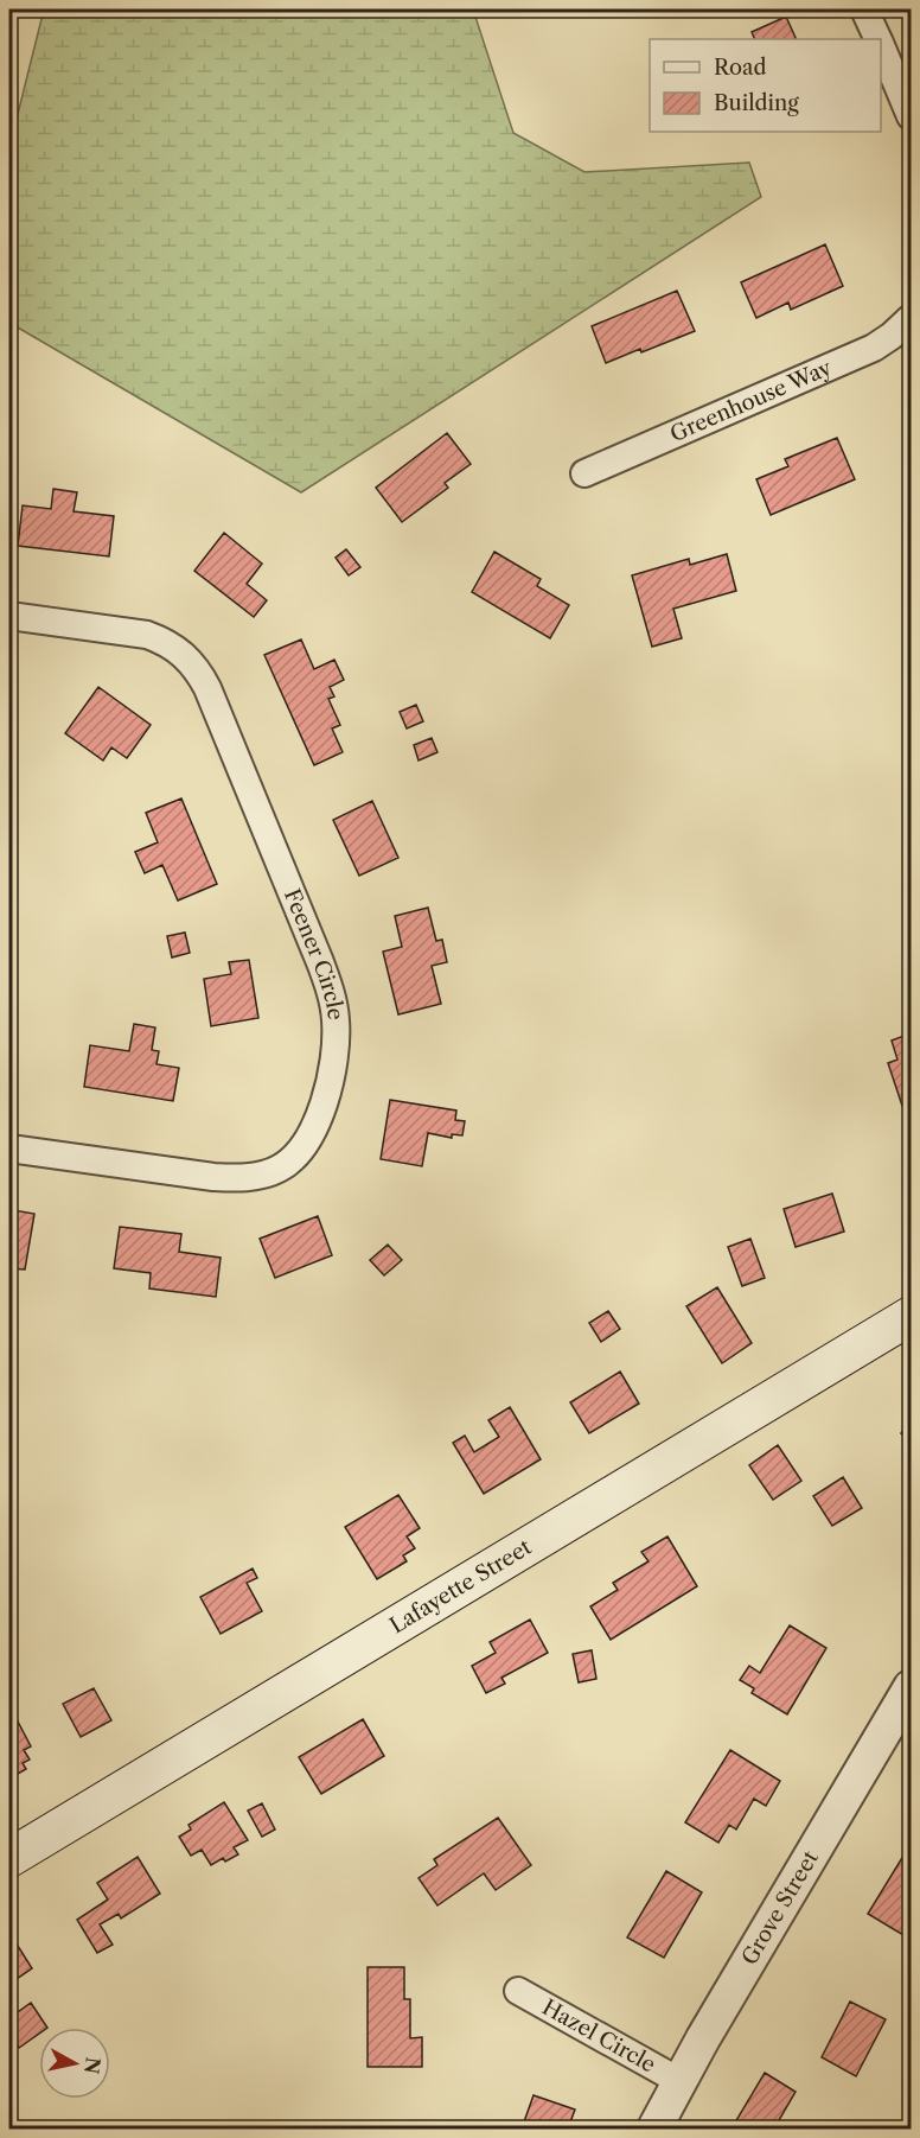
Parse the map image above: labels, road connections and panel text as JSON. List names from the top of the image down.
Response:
{
  "streets": {
    "main road": ["Lafayette Street"],
    "street": [
      "Greenhouse Way",
      "Feener Circle",
      "Grove Street",
      "Hazel Circle"
    ]
  },
  "crossings": [
    ["Grove Street", "Hazel Circle"]
  ],
  "legend": ["Road", "Building"],
  "north": "right"
}
